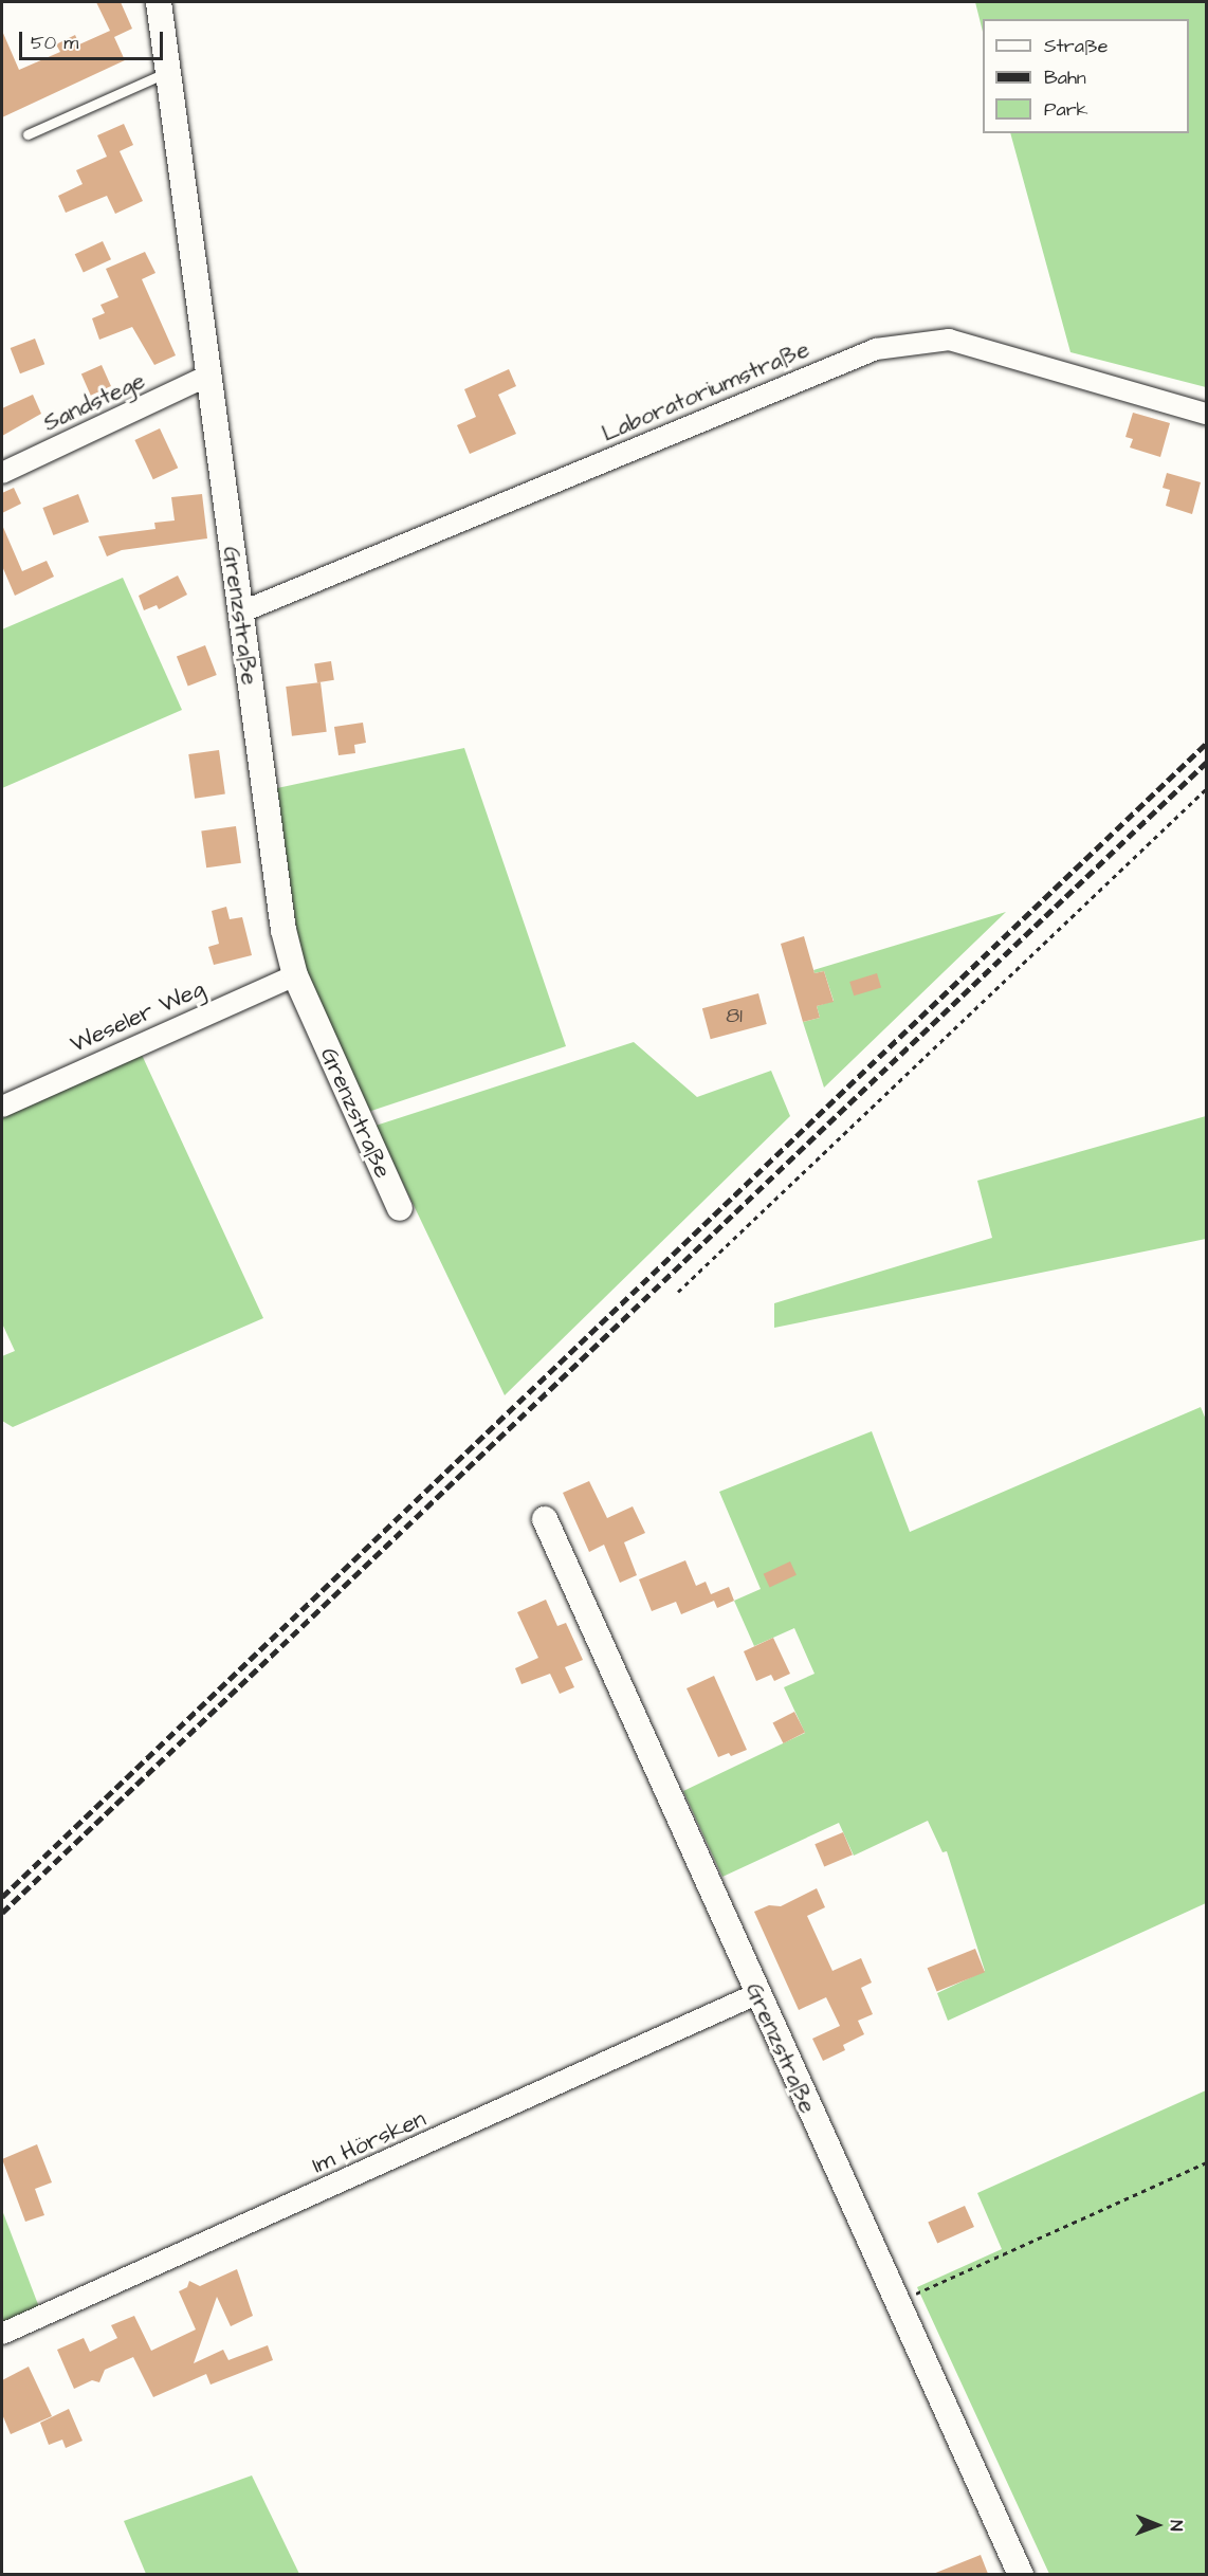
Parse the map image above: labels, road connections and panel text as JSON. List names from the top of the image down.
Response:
{
  "streets": {
    "street": [
      "Laboratoriumstraße",
      "Sandstege",
      "Grenzstraße",
      "Weseler Weg",
      "Im Hörsken"
    ]
  },
  "crossings": [
    ["Laboratoriumstraße", "Grenzstraße"],
    ["Sandstege", "Grenzstraße"],
    ["Grenzstraße", "Weseler Weg"],
    ["Grenzstraße", "Im Hörsken"]
  ],
  "house_numbers": ["81"],
  "legend": ["Straße", "Bahn", "Park"],
  "scale_bar": "50 m",
  "north": "right"
}
